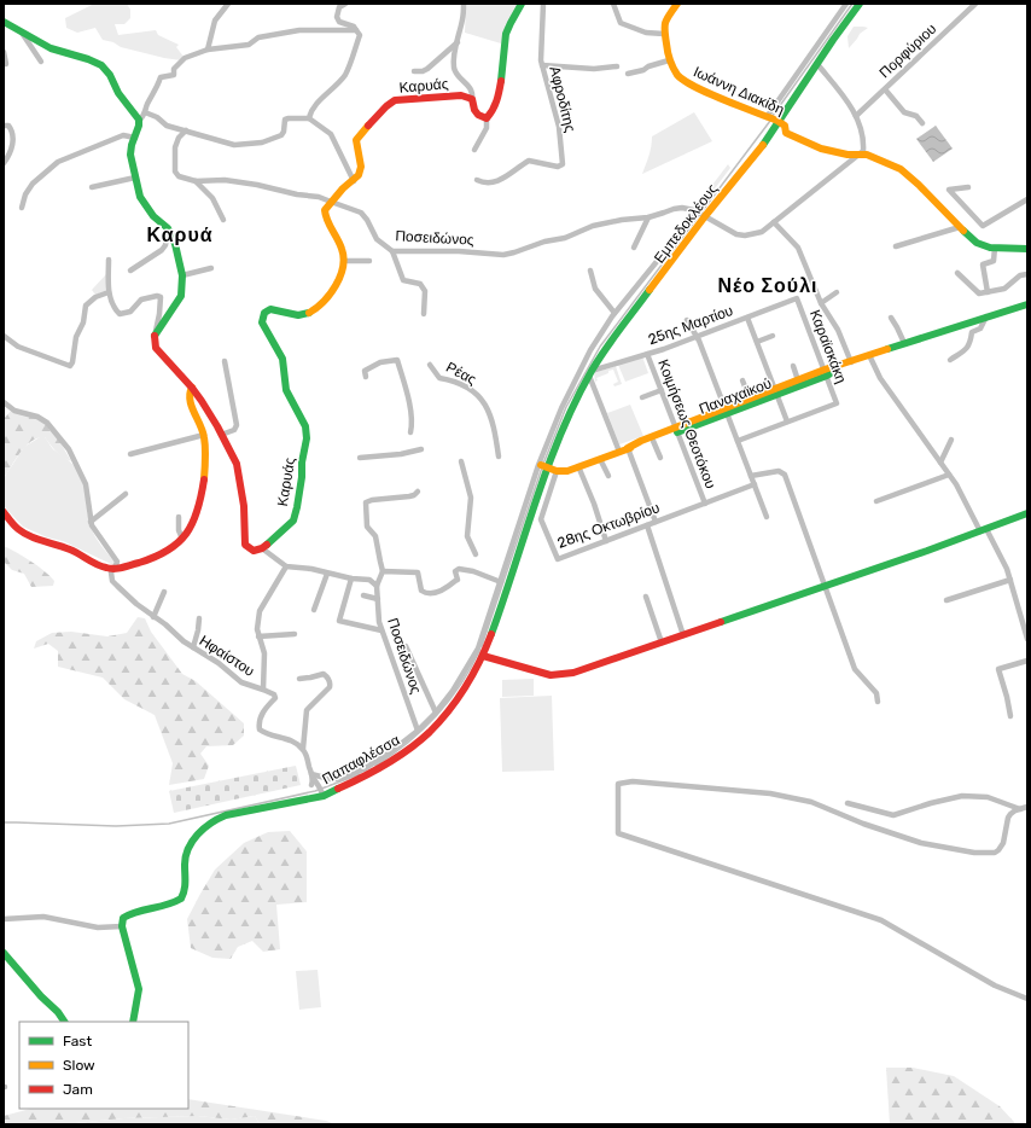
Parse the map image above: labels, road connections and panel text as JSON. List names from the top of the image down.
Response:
{
  "streets": {
    "street": [
      "Πορφύριου",
      "Καρυάς",
      "Ιωάννη Διακίδη",
      "Αφροδίτης",
      "Εμπεδοκλέους",
      "Ποσειδώνος",
      "25ης Μαρτίου",
      "Καραϊσκάκη",
      "Ρέας",
      "Παναχαϊκού",
      "Κοιμήσεως Θεοτόκου",
      "28ης Οκτωβρίου",
      "Ηφαίστου",
      "Παπαφλέσσα"
    ]
  },
  "crossings": [
    ["Ιωάννη Διακίδη", "Εμπεδοκλέους"],
    ["Εμπεδοκλέους", "25ης Μαρτίου"],
    ["Εμπεδοκλέους", "Παπαφλέσσα"],
    ["25ης Μαρτίου", "Καραϊσκάκη"],
    ["25ης Μαρτίου", "Κοιμήσεως Θεοτόκου"],
    ["Καραϊσκάκη", "Παναχαϊκού"],
    ["Παναχαϊκού", "Κοιμήσεως Θεοτόκου"],
    ["Παναχαϊκού", "28ης Οκτωβρίου"],
    ["Κοιμήσεως Θεοτόκου", "28ης Οκτωβρίου"]
  ],
  "districts": ["Καρυά", "Νέο Σούλι"],
  "legend": ["Fast", "Slow", "Jam"]
}
